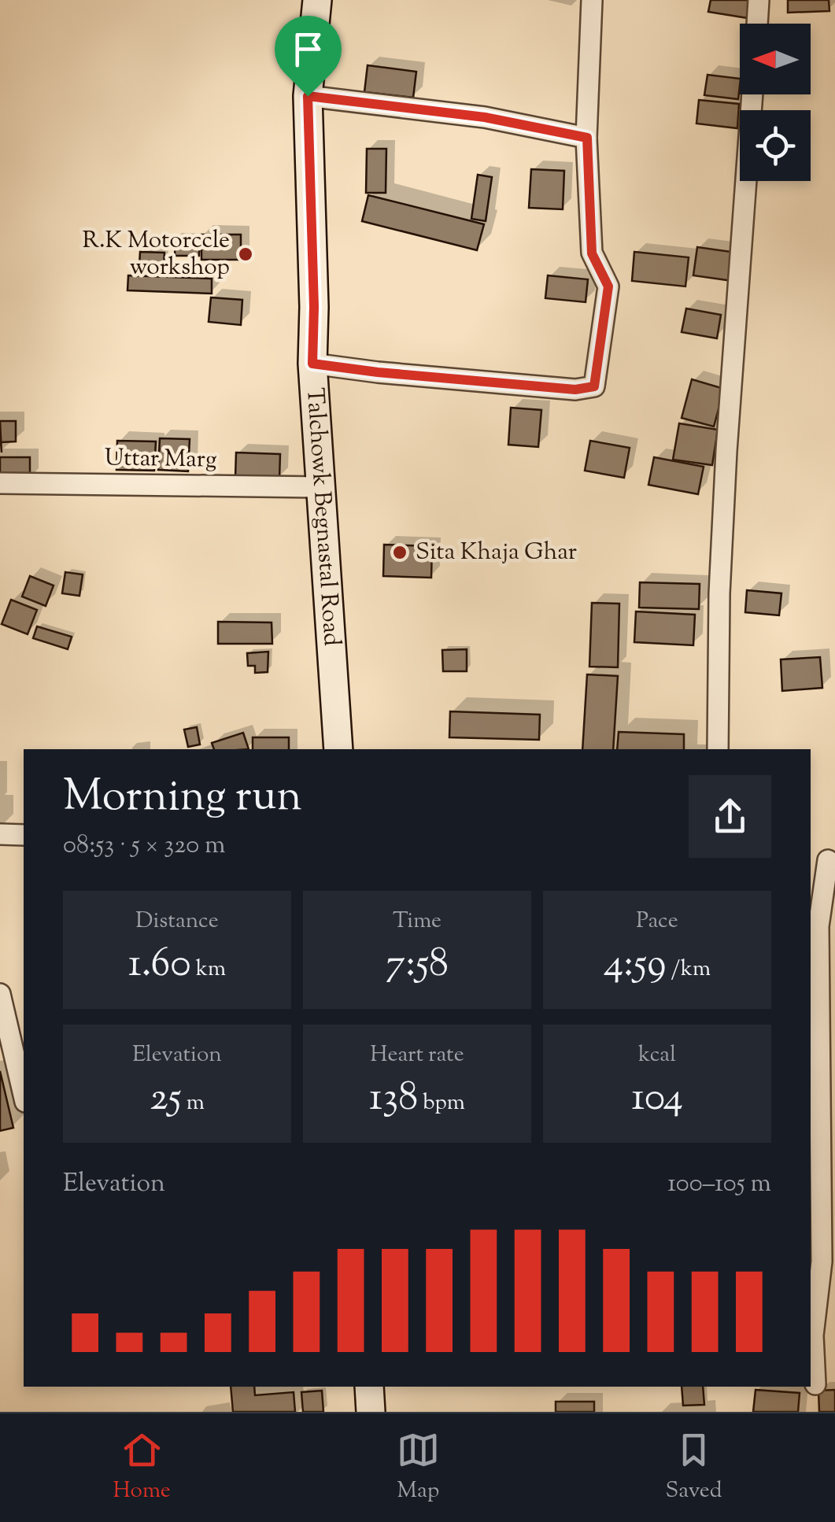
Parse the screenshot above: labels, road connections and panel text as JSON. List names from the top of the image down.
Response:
{
  "streets": {
    "main road": ["Talchowk Begnastal Road"],
    "street": ["Uttar Marg"]
  },
  "crossings": [
    ["Uttar Marg", "Talchowk Begnastal Road"]
  ],
  "places": ["R.K Motorccle workshop", "Sita Khaja Ghar"],
  "north": "left",
  "page": {
    "heading": ["Morning run", "08:53 · 5 × 320 m"],
    "stats": [
      ["Distance", "1.60 km"],
      ["Time", "7:58"],
      ["Pace", "4:59 /km"],
      ["Elevation", "25 m"],
      ["Heart rate", "138 bpm"],
      ["kcal", "104"]
    ],
    "chart": ["Elevation", "100–105 m"],
    "tabs": ["Home", "Map", "Saved"]
  }
}
